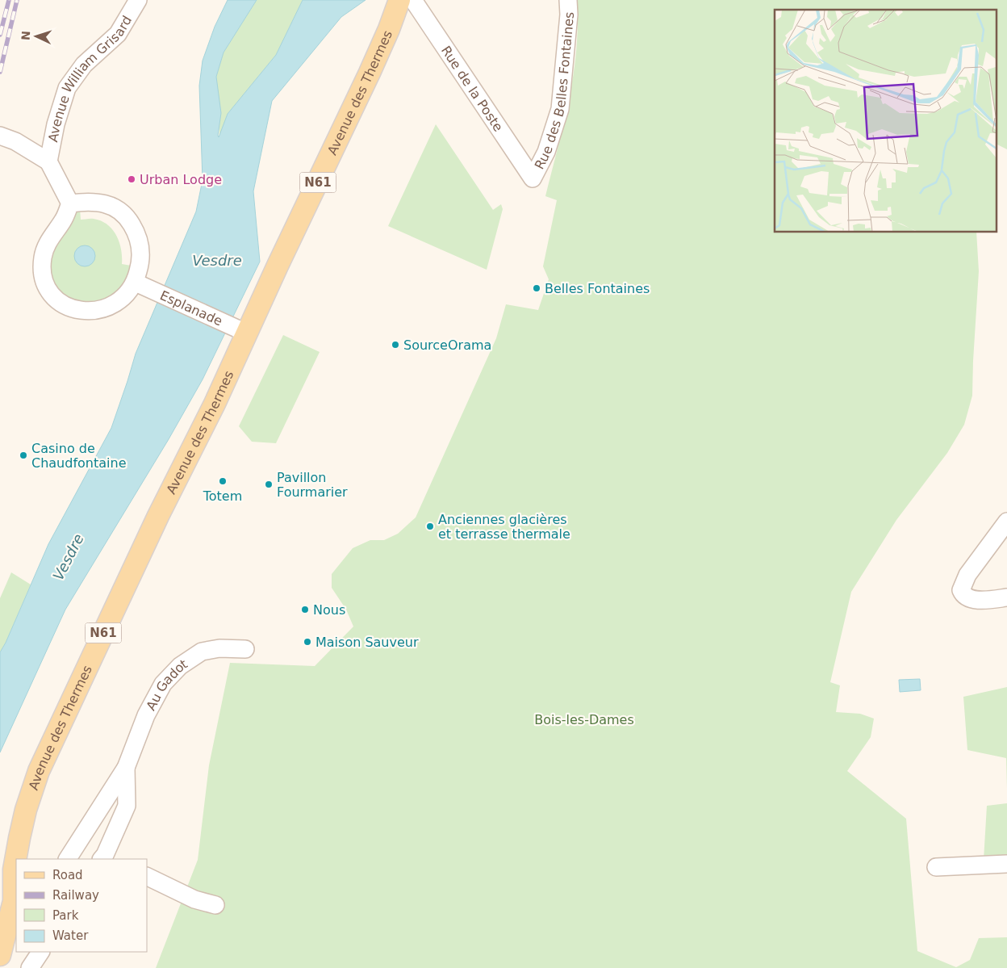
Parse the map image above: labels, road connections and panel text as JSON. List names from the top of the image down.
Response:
{
  "streets": {
    "main road": ["Avenue des Thermes", "N61"],
    "street": [
      "Avenue William Grisard",
      "Rue de la Poste",
      "Rue des Belles Fontaines",
      "Esplanade",
      "Au Gadot"
    ]
  },
  "crossings": [
    ["Rue de la Poste", "Rue des Belles Fontaines"],
    ["Avenue des Thermes", "Esplanade"]
  ],
  "water": ["Vesdre"],
  "parks": ["Bois-les-Dames"],
  "places": [
    "Urban Lodge",
    "Belles Fontaines",
    "SourceOrama",
    "Casino de Chaudfontaine",
    "Totem",
    "Pavillon Fourmarier",
    "Anciennes glacières et terrasse thermale",
    "Nous",
    "Maison Sauveur"
  ],
  "legend": [
    "Road",
    "Railway",
    "Park",
    "Water"
  ],
  "north": "left"
}
